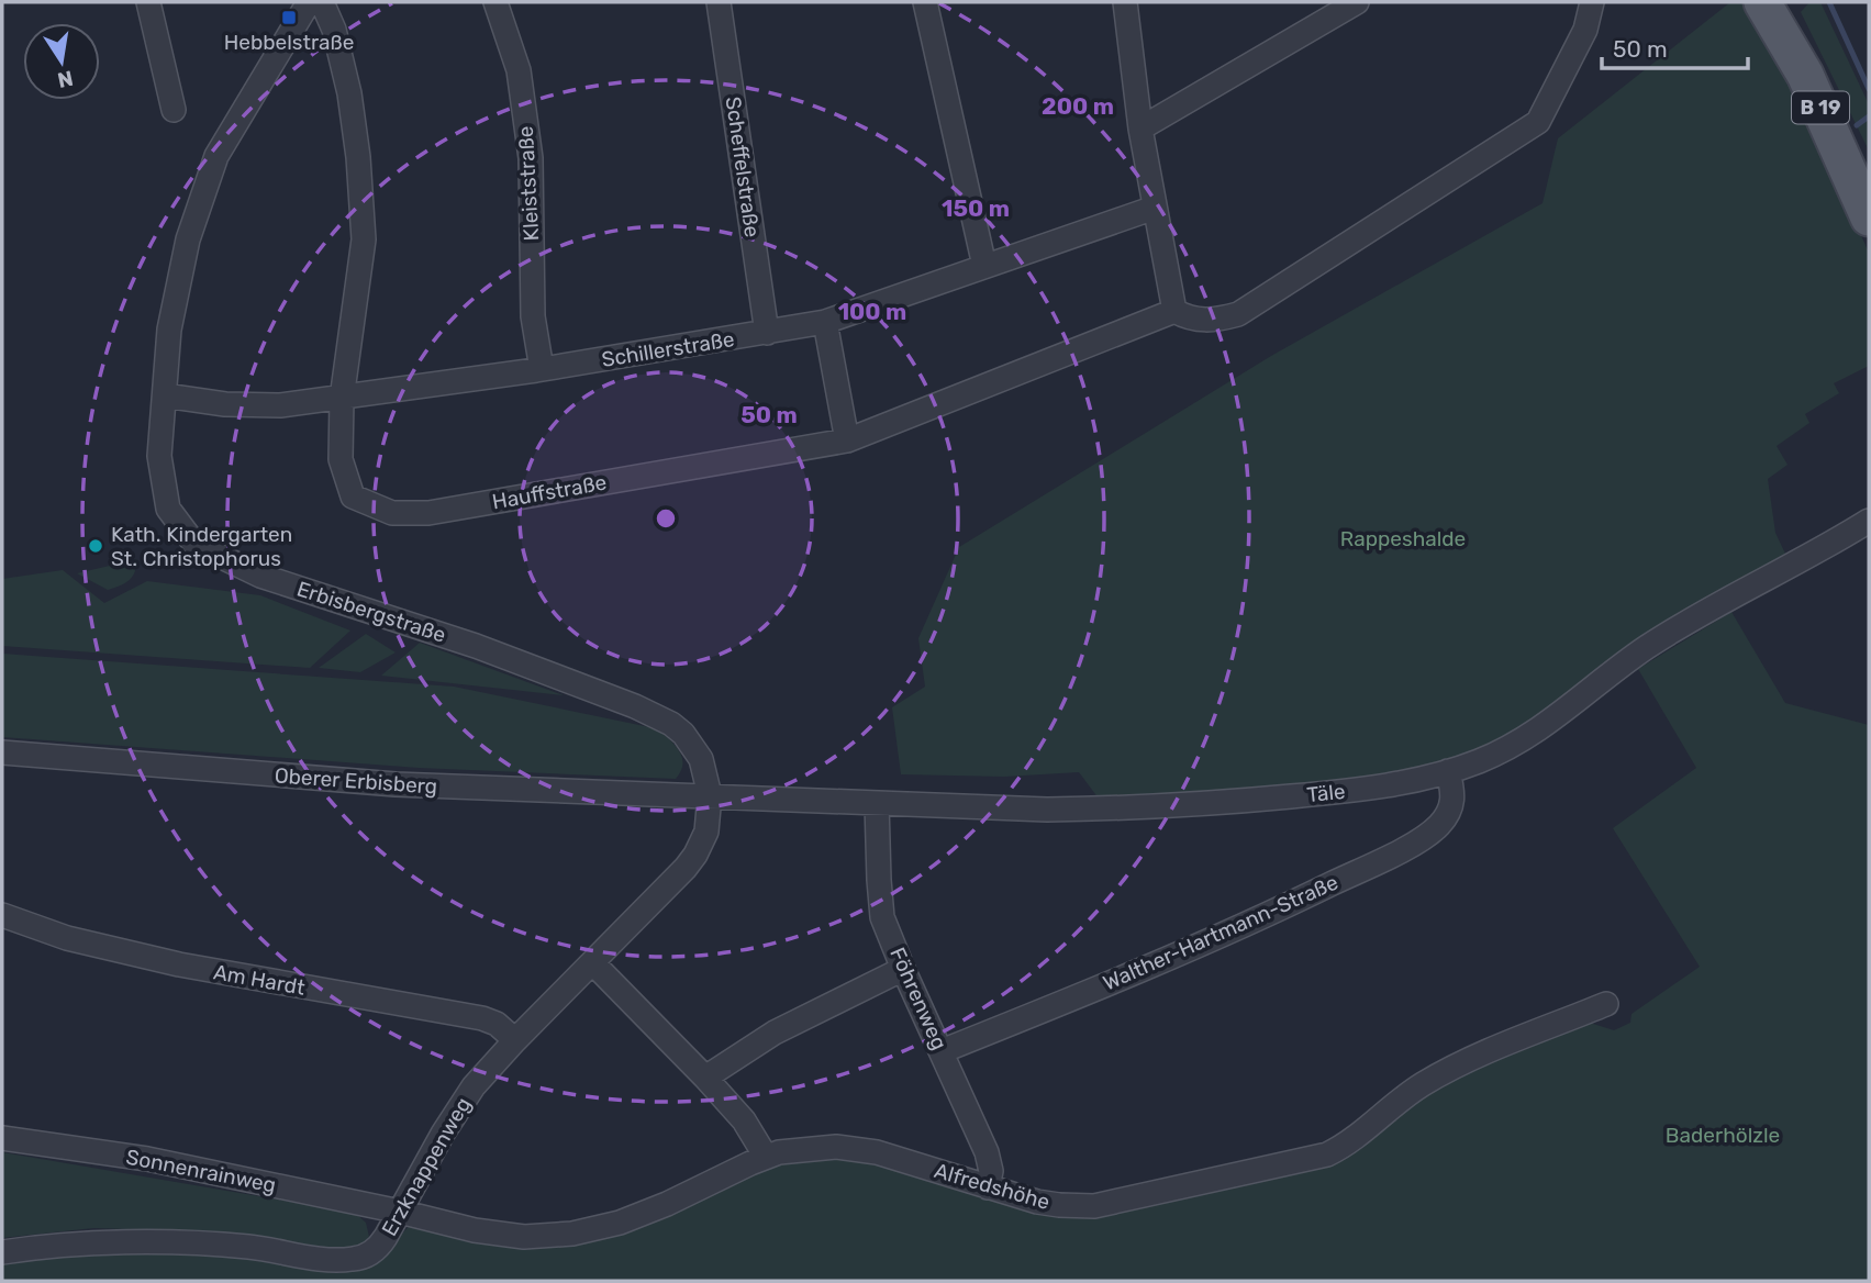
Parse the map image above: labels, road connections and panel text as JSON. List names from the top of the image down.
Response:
{
  "streets": {
    "main road": ["B 19"],
    "street": [
      "Scheffelstraße",
      "Kleiststraße",
      "Schillerstraße",
      "Hauffstraße",
      "Erbisbergstraße",
      "Oberer Erbisberg",
      "Täle",
      "Walther-Hartmann-Straße",
      "Am Hardt",
      "Föhrenweg",
      "Erzknappenweg",
      "Sonnenrainweg",
      "Alfredshöhe"
    ]
  },
  "crossings": [
    ["Scheffelstraße", "Schillerstraße"],
    ["Kleiststraße", "Schillerstraße"],
    ["Schillerstraße", "Hauffstraße"],
    ["Schillerstraße", "Erbisbergstraße"],
    ["Erbisbergstraße", "Oberer Erbisberg"],
    ["Erbisbergstraße", "Täle"],
    ["Erbisbergstraße", "Erzknappenweg"],
    ["Oberer Erbisberg", "Täle"],
    ["Oberer Erbisberg", "Erzknappenweg"],
    ["Täle", "Walther-Hartmann-Straße"],
    ["Täle", "Föhrenweg"],
    ["Täle", "Erzknappenweg"],
    ["Walther-Hartmann-Straße", "Föhrenweg"],
    ["Am Hardt", "Erzknappenweg"],
    ["Föhrenweg", "Alfredshöhe"],
    ["Erzknappenweg", "Sonnenrainweg"],
    ["Erzknappenweg", "Alfredshöhe"],
    ["Sonnenrainweg", "Alfredshöhe"]
  ],
  "parks": ["Rappeshalde", "Baderhölzle"],
  "places": {
    "transit": ["Hebbelstraße"],
    "other": ["Kath. Kindergarten St. Christophorus"]
  },
  "scale_bar": "50 m",
  "north": "bottom",
  "rings": [
    "200 m",
    "150 m",
    "100 m",
    "50 m"
  ]
}
